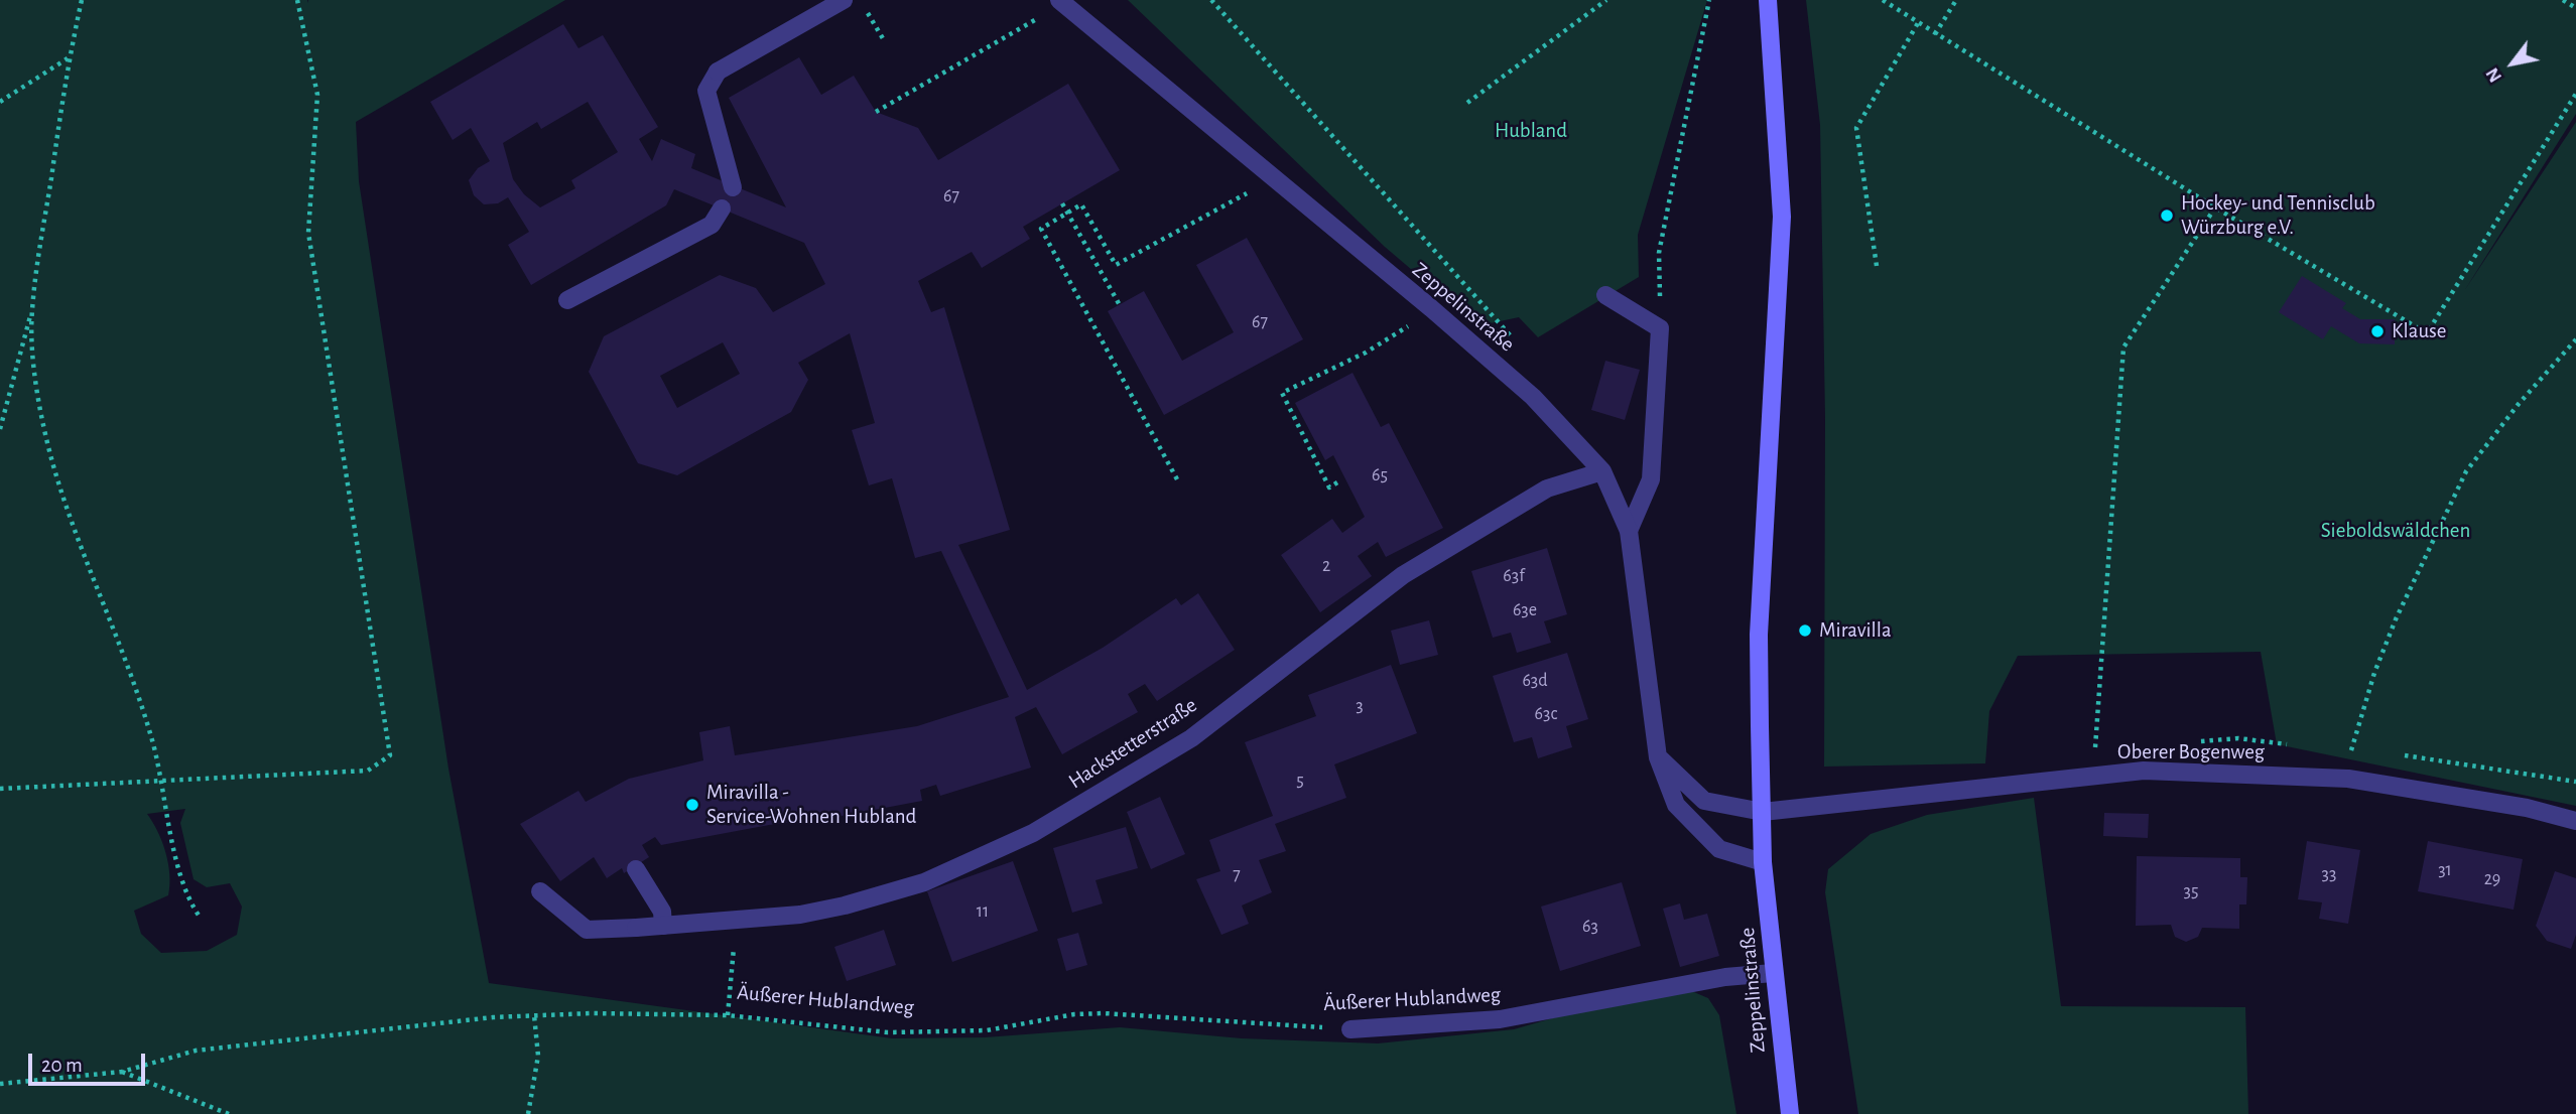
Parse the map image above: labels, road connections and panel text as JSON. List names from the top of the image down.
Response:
{
  "streets": {
    "street": [
      "Zeppelinstraße",
      "Hackstetterstraße",
      "Oberer Bogenweg",
      "Äußerer Hublandweg"
    ]
  },
  "crossings": [
    ["Zeppelinstraße", "Hackstetterstraße"],
    ["Zeppelinstraße", "Oberer Bogenweg"],
    ["Zeppelinstraße", "Äußerer Hublandweg"]
  ],
  "parks": ["Hubland", "Sieboldswäldchen"],
  "places": [
    "Hockey- und Tennisclub Würzburg e.V.",
    "Klause",
    "Miravilla",
    "Miravilla - Service-Wohnen Hubland"
  ],
  "house_numbers": [
    "67",
    "67",
    "65",
    "2",
    "63f",
    "63e",
    "63d",
    "3",
    "63c",
    "5",
    "31",
    "33",
    "7",
    "29",
    "35",
    "11",
    "63"
  ],
  "scale_bar": "20 m",
  "north": "bottom left"
}
